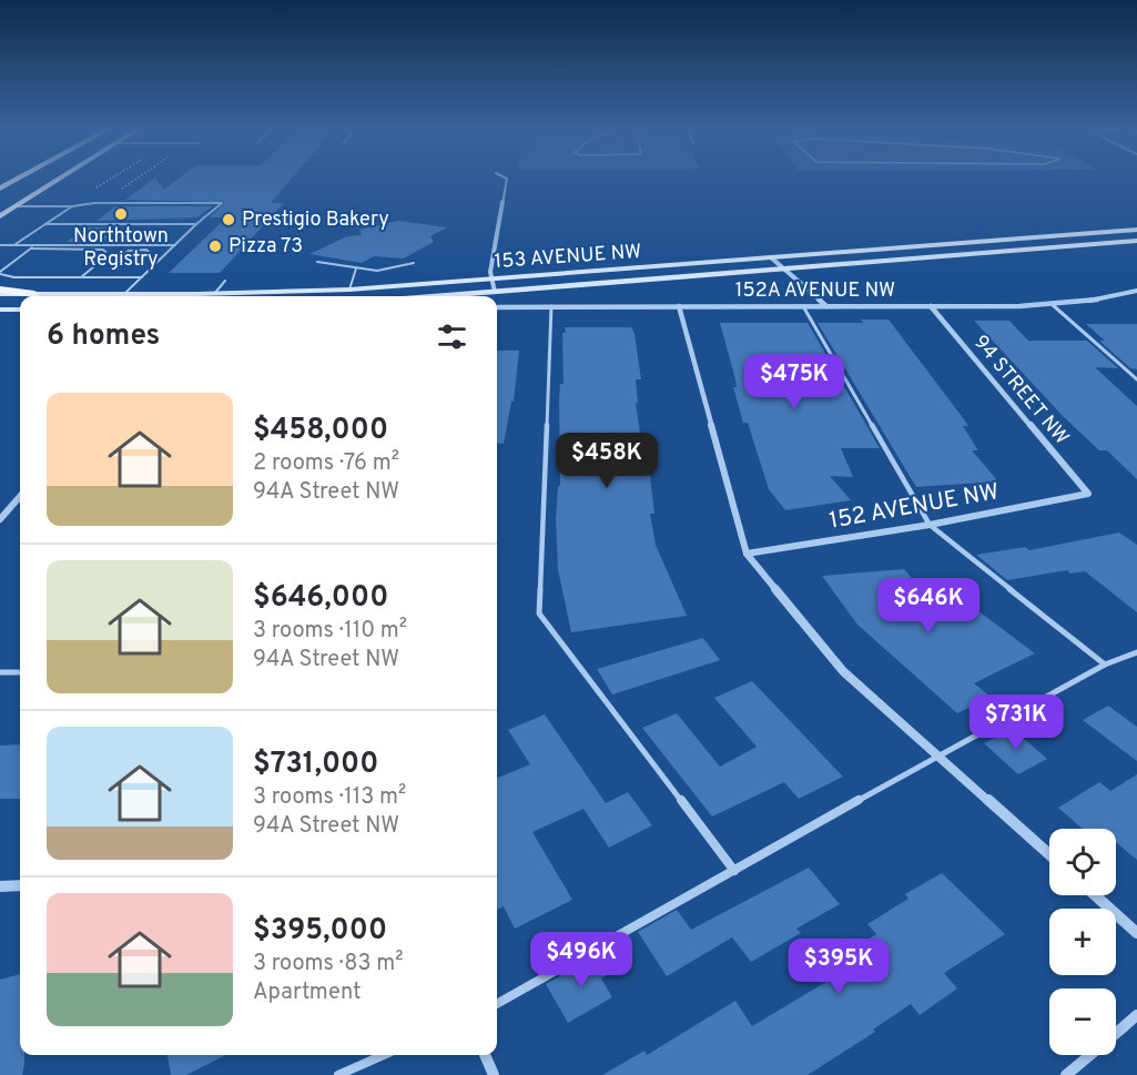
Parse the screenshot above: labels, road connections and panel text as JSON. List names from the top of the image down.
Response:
{
  "streets": {
    "main road": ["153 AVENUE NW"],
    "street": ["152A AVENUE NW", "94 STREET NW", "152 AVENUE NW"]
  },
  "crossings": [
    ["152A AVENUE NW", "94 STREET NW"],
    ["94 STREET NW", "152 AVENUE NW"]
  ],
  "places": ["Northtown Registry", "Prestigio Bakery", "Pizza 73"],
  "page": {
    "heading": "6 homes",
    "price": [
      "$475K",
      "$458K",
      "$646K",
      "$731K",
      "$496K",
      "$395K"
    ],
    "list": [
      {
        "name": "$458,000",
        "note": "2 rooms · 76 m² · 94A Street NW"
      },
      {
        "name": "$646,000",
        "note": "3 rooms · 110 m² · 94A Street NW"
      },
      {
        "name": "$731,000",
        "note": "3 rooms · 113 m² · 94A Street NW"
      },
      {
        "name": "$395,000",
        "note": "3 rooms · 83 m² · Apartment"
      }
    ],
    "map_buttons": ["+", "−"]
  }
}
